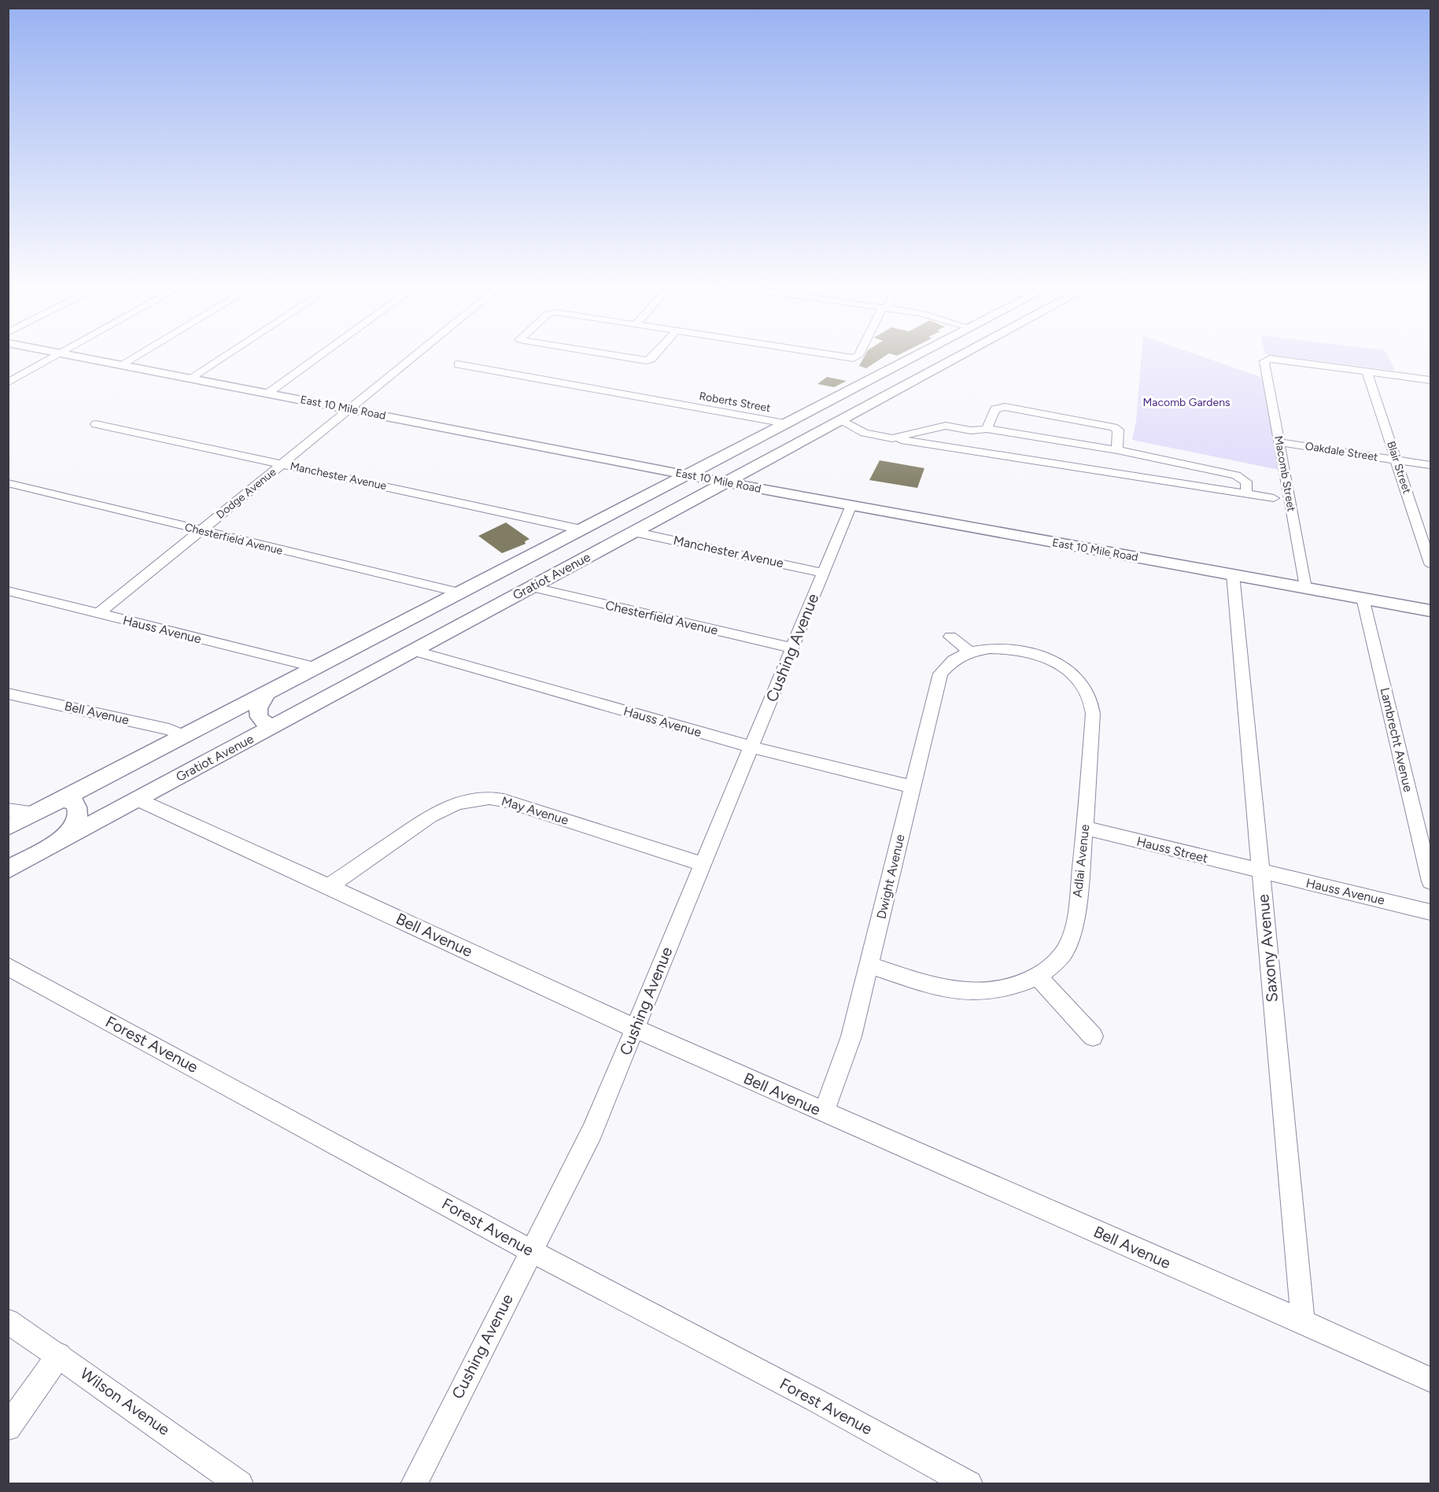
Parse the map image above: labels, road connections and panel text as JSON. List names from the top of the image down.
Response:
{
  "streets": {
    "main road": ["East 10 Mile Road", "Gratiot Avenue"],
    "street": [
      "Roberts Street",
      "Oakdale Street",
      "Blair Street",
      "Macomb Street",
      "Manchester Avenue",
      "Dodge Avenue",
      "Chesterfield Avenue",
      "Hauss Avenue",
      "Cushing Avenue",
      "Bell Avenue",
      "Lambrecht Avenue",
      "May Avenue",
      "Hauss Street",
      "Adlai Avenue",
      "Dwight Avenue",
      "Saxony Avenue",
      "Forest Avenue",
      "Wilson Avenue"
    ]
  },
  "crossings": [
    ["East 10 Mile Road", "Macomb Street"],
    ["East 10 Mile Road", "Dodge Avenue"],
    ["East 10 Mile Road", "Gratiot Avenue"],
    ["East 10 Mile Road", "Cushing Avenue"],
    ["East 10 Mile Road", "Lambrecht Avenue"],
    ["East 10 Mile Road", "Saxony Avenue"],
    ["Oakdale Street", "Blair Street"],
    ["Oakdale Street", "Macomb Street"],
    ["Blair Street", "Macomb Street"],
    ["Manchester Avenue", "Dodge Avenue"],
    ["Manchester Avenue", "Gratiot Avenue"],
    ["Manchester Avenue", "Cushing Avenue"],
    ["Dodge Avenue", "Chesterfield Avenue"],
    ["Dodge Avenue", "Hauss Avenue"],
    ["Chesterfield Avenue", "Gratiot Avenue"],
    ["Chesterfield Avenue", "Cushing Avenue"],
    ["Gratiot Avenue", "Hauss Avenue"],
    ["Gratiot Avenue", "Bell Avenue"],
    ["Hauss Avenue", "Cushing Avenue"],
    ["Hauss Avenue", "Hauss Street"],
    ["Hauss Avenue", "Dwight Avenue"],
    ["Hauss Avenue", "Saxony Avenue"],
    ["Cushing Avenue", "Bell Avenue"],
    ["Cushing Avenue", "May Avenue"],
    ["Cushing Avenue", "Forest Avenue"],
    ["Bell Avenue", "May Avenue"],
    ["Bell Avenue", "Dwight Avenue"],
    ["Bell Avenue", "Saxony Avenue"],
    ["Hauss Street", "Adlai Avenue"],
    ["Hauss Street", "Saxony Avenue"],
    ["Adlai Avenue", "Dwight Avenue"]
  ],
  "parks": ["Macomb Gardens"]
}
